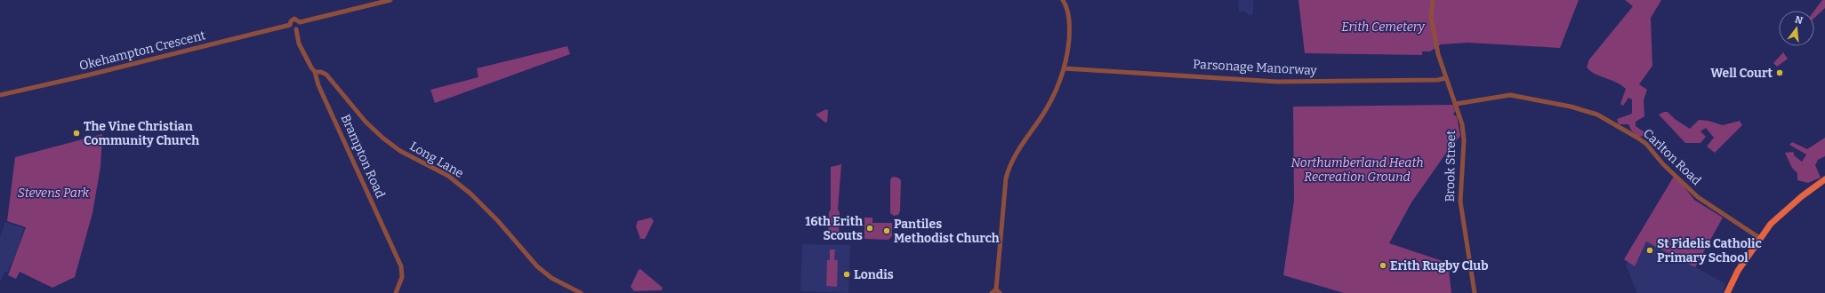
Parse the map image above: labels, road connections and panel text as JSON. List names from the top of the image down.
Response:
{
  "streets": {
    "street": [
      "Okehampton Crescent",
      "Parsonage Manorway",
      "Brampton Road",
      "Carlton Road",
      "Long Lane",
      "Brook Street"
    ]
  },
  "crossings": [
    ["Okehampton Crescent", "Brampton Road"],
    ["Parsonage Manorway", "Brook Street"],
    ["Brampton Road", "Long Lane"],
    ["Carlton Road", "Brook Street"]
  ],
  "parks": ["Erith Cemetery", "Northumberland Heath Recreation Ground", "Stevens Park"],
  "places": [
    "Well Court",
    "The Vine Christian Community Church",
    "16th Erith Scouts",
    "Pantiles Methodist Church",
    "St Fidelis Catholic Primary School",
    "Erith Rugby Club",
    "Londis"
  ],
  "north": "top"
}
